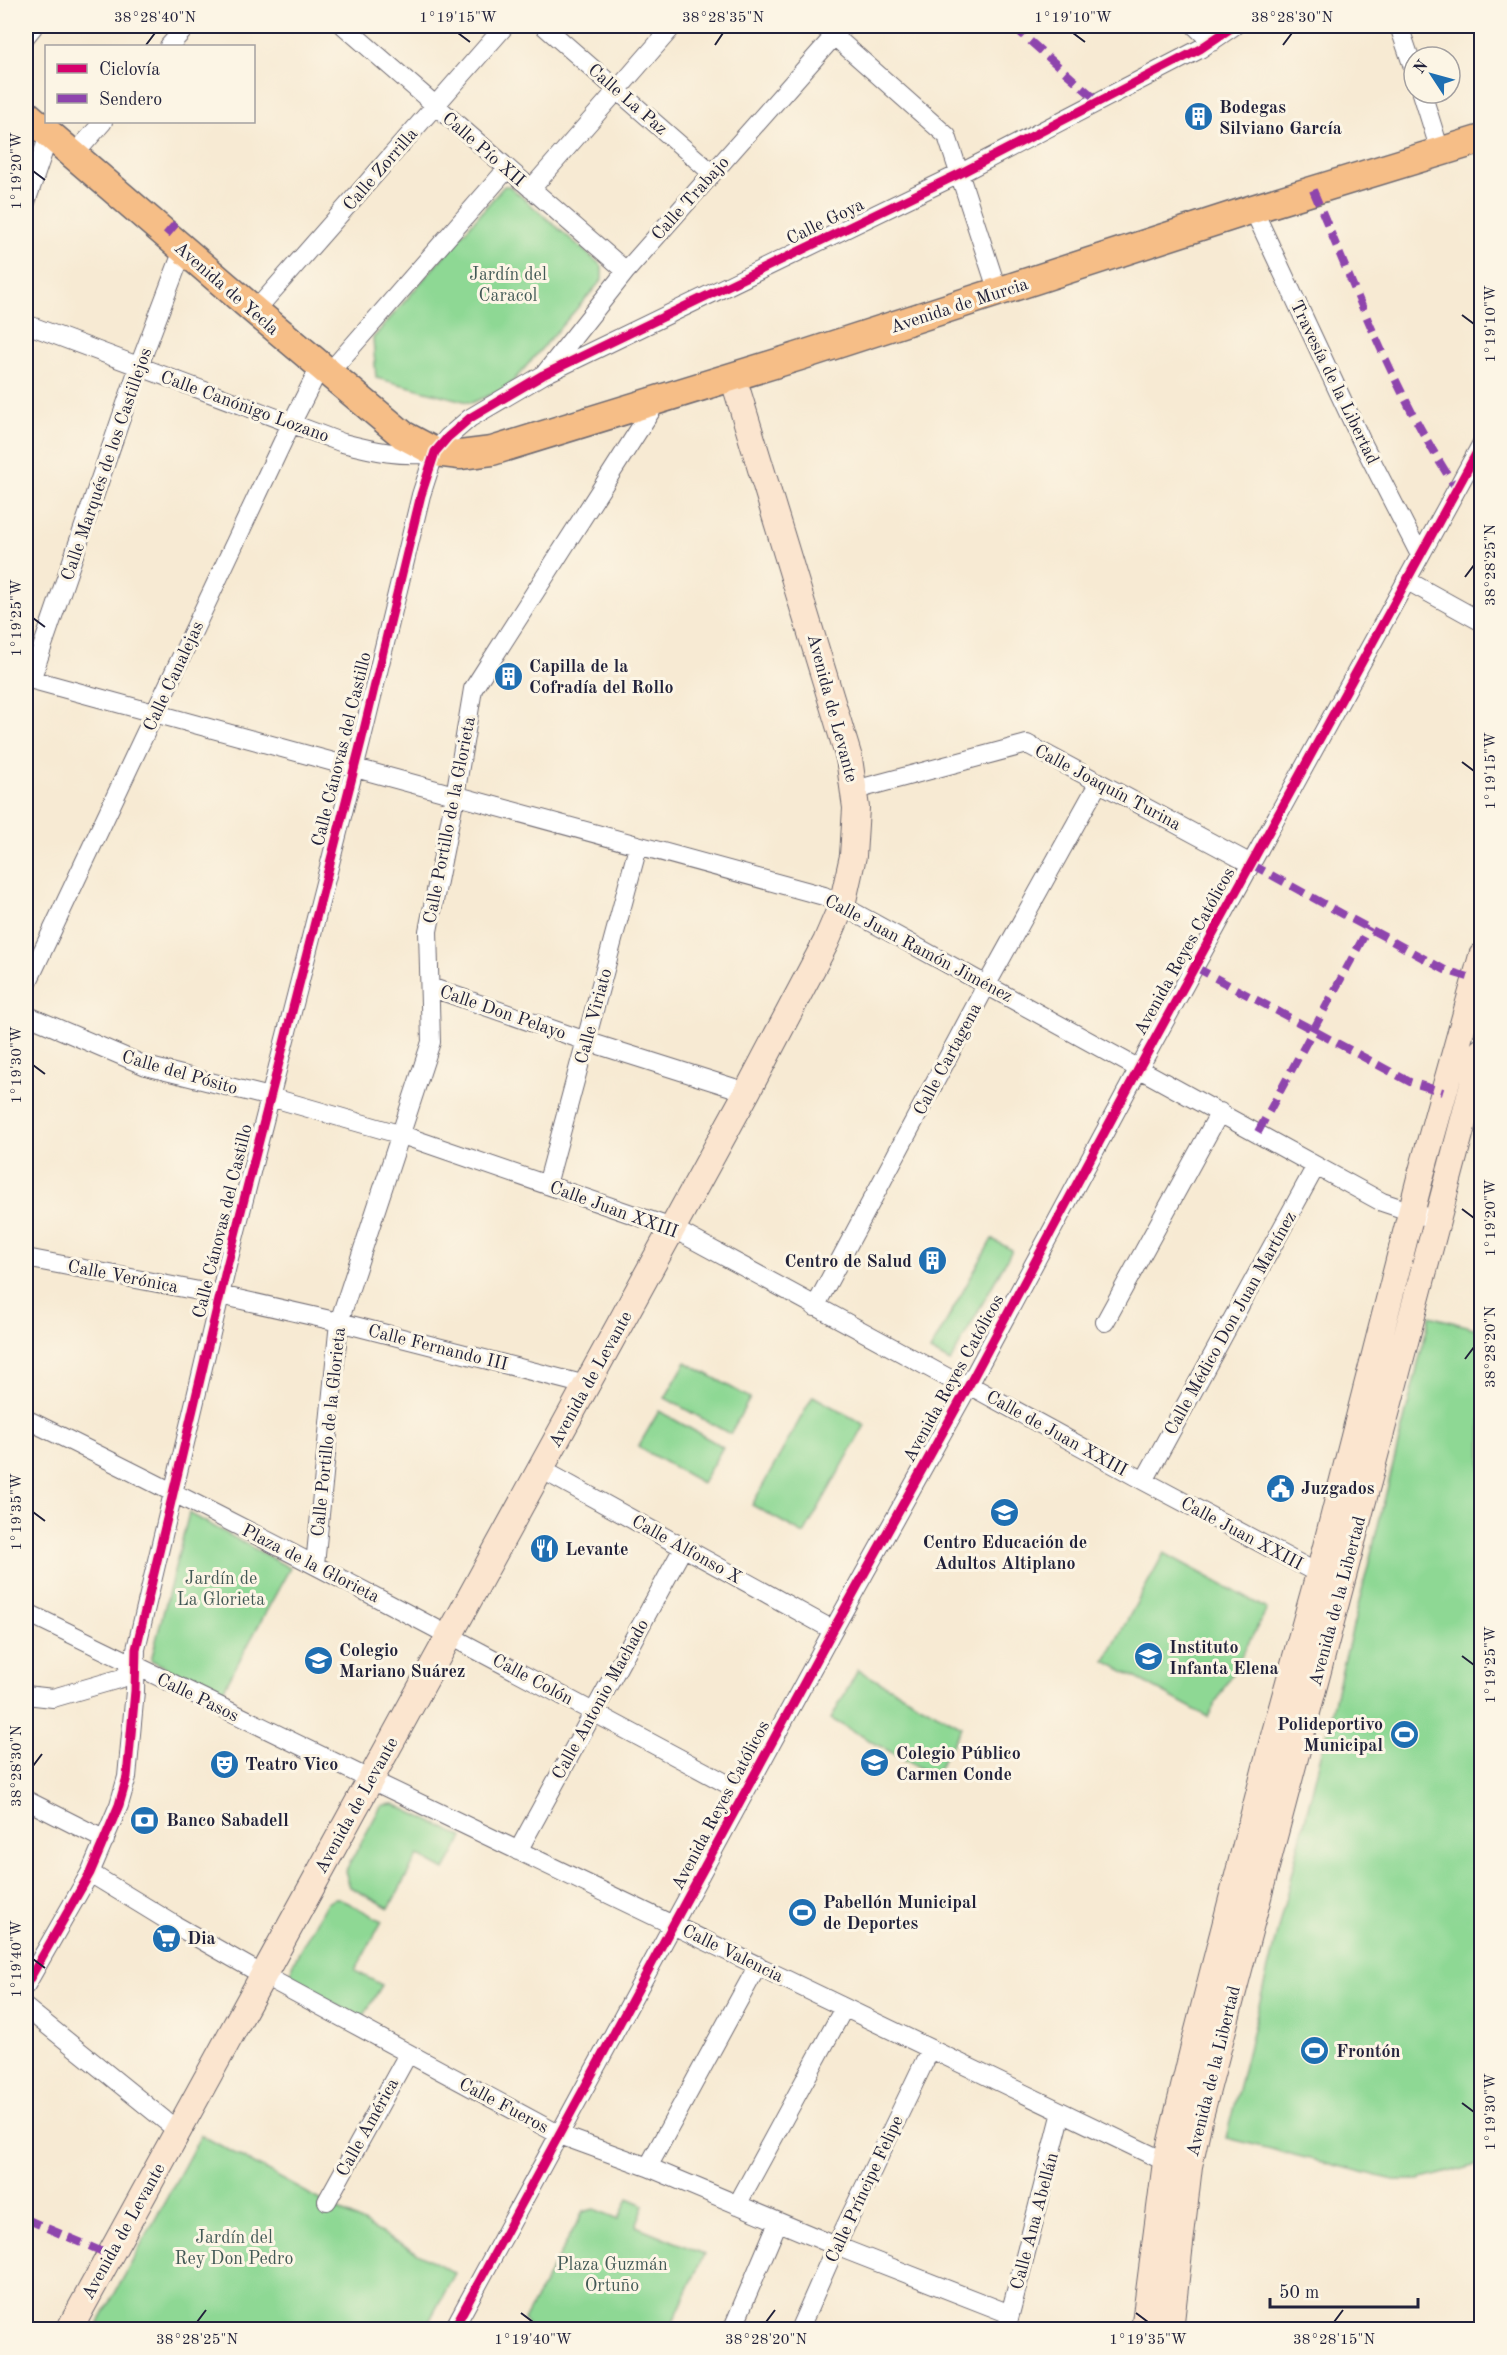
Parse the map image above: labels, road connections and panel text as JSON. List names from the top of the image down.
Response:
{
  "streets": {
    "main road": [
      "Avenida de Yecla",
      "Avenida de Murcia",
      "Avenida de Levante",
      "Avenida de la Libertad"
    ],
    "street": [
      "Calle La Paz",
      "Calle Pío XII",
      "Calle Zorrilla",
      "Calle Trabajo",
      "Calle Goya",
      "Travesía de la Libertad",
      "Calle Canónigo Lozano",
      "Calle Marqués de los Castillejos",
      "Calle Canalejas",
      "Calle Cánovas del Castillo",
      "Calle Joaquín Turina",
      "Calle Portillo de la Glorieta",
      "Calle Juan Ramón Jiménez",
      "Avenida Reyes Católicos",
      "Calle Don Pelayo",
      "Calle Viriato",
      "Calle Cartagena",
      "Calle del Pósito",
      "Calle Juan XXIII",
      "Calle Verónica",
      "Calle Médico Don Juan Martínez",
      "Calle Fernando III",
      "Calle de Juan XXIII",
      "Calle Alfonso X",
      "Plaza de la Glorieta",
      "Calle Colón",
      "Calle Pasos",
      "Calle Antonio Machado",
      "Calle Valencia",
      "Calle Fueros",
      "Calle América",
      "Calle Príncipe Felipe",
      "Calle Ana Abellán"
    ]
  },
  "crossings": [
    ["Calle La Paz", "Calle Trabajo"],
    ["Calle Pío XII", "Calle Zorrilla"],
    ["Calle Pío XII", "Calle Trabajo"],
    ["Calle Pío XII", "Calle Canalejas"],
    ["Calle Zorrilla", "Avenida de Yecla"],
    ["Calle Trabajo", "Calle Goya"],
    ["Calle Goya", "Avenida de Yecla"],
    ["Calle Goya", "Avenida de Murcia"],
    ["Calle Goya", "Calle Canónigo Lozano"],
    ["Calle Goya", "Calle Cánovas del Castillo"],
    ["Avenida de Yecla", "Avenida de Murcia"],
    ["Avenida de Yecla", "Calle Canónigo Lozano"],
    ["Avenida de Yecla", "Calle Marqués de los Castillejos"],
    ["Avenida de Yecla", "Calle Canalejas"],
    ["Avenida de Yecla", "Calle Cánovas del Castillo"],
    ["Avenida de Murcia", "Travesía de la Libertad"],
    ["Avenida de Murcia", "Calle Canónigo Lozano"],
    ["Avenida de Murcia", "Avenida de Levante"],
    ["Avenida de Murcia", "Calle Cánovas del Castillo"],
    ["Avenida de Murcia", "Calle Portillo de la Glorieta"],
    ["Travesía de la Libertad", "Avenida Reyes Católicos"],
    ["Calle Canónigo Lozano", "Calle Marqués de los Castillejos"],
    ["Calle Canónigo Lozano", "Calle Canalejas"],
    ["Calle Canónigo Lozano", "Calle Cánovas del Castillo"],
    ["Calle Marqués de los Castillejos", "Calle Juan Ramón Jiménez"],
    ["Calle Canalejas", "Calle Juan Ramón Jiménez"],
    ["Avenida de Levante", "Calle Joaquín Turina"],
    ["Avenida de Levante", "Calle Juan Ramón Jiménez"],
    ["Avenida de Levante", "Calle Don Pelayo"],
    ["Avenida de Levante", "Calle Juan XXIII"],
    ["Avenida de Levante", "Calle Fernando III"],
    ["Avenida de Levante", "Calle Alfonso X"],
    ["Avenida de Levante", "Plaza de la Glorieta"],
    ["Avenida de Levante", "Calle Colón"],
    ["Avenida de Levante", "Calle Pasos"],
    ["Avenida de Levante", "Calle Valencia"],
    ["Avenida de Levante", "Calle Fueros"],
    ["Calle Cánovas del Castillo", "Calle Juan Ramón Jiménez"],
    ["Calle Cánovas del Castillo", "Calle del Pósito"],
    ["Calle Cánovas del Castillo", "Calle Juan XXIII"],
    ["Calle Cánovas del Castillo", "Calle Verónica"],
    ["Calle Cánovas del Castillo", "Calle Fernando III"],
    ["Calle Cánovas del Castillo", "Plaza de la Glorieta"],
    ["Calle Cánovas del Castillo", "Calle Pasos"],
    ["Calle Cánovas del Castillo", "Calle Fueros"],
    ["Calle Joaquín Turina", "Avenida Reyes Católicos"],
    ["Calle Joaquín Turina", "Calle Cartagena"],
    ["Calle Portillo de la Glorieta", "Calle Juan Ramón Jiménez"],
    ["Calle Portillo de la Glorieta", "Calle Don Pelayo"],
    ["Calle Portillo de la Glorieta", "Calle Juan XXIII"],
    ["Calle Portillo de la Glorieta", "Calle Fernando III"],
    ["Calle Portillo de la Glorieta", "Plaza de la Glorieta"],
    ["Calle Juan Ramón Jiménez", "Avenida Reyes Católicos"],
    ["Calle Juan Ramón Jiménez", "Calle Viriato"],
    ["Calle Juan Ramón Jiménez", "Calle Cartagena"],
    ["Calle Juan Ramón Jiménez", "Calle Médico Don Juan Martínez"],
    ["Calle Juan Ramón Jiménez", "Avenida de la Libertad"],
    ["Avenida Reyes Católicos", "Calle Juan XXIII"],
    ["Avenida Reyes Católicos", "Calle de Juan XXIII"],
    ["Avenida Reyes Católicos", "Calle Alfonso X"],
    ["Avenida Reyes Católicos", "Calle Colón"],
    ["Avenida Reyes Católicos", "Calle Valencia"],
    ["Avenida Reyes Católicos", "Calle Fueros"],
    ["Calle Don Pelayo", "Calle Viriato"],
    ["Calle Viriato", "Calle Juan XXIII"],
    ["Calle Cartagena", "Calle Juan XXIII"],
    ["Calle del Pósito", "Calle Juan XXIII"],
    ["Calle Juan XXIII", "Calle Médico Don Juan Martínez"],
    ["Calle Juan XXIII", "Calle de Juan XXIII"],
    ["Calle Juan XXIII", "Avenida de la Libertad"],
    ["Calle Verónica", "Calle Fernando III"],
    ["Calle Médico Don Juan Martínez", "Calle de Juan XXIII"],
    ["Calle Alfonso X", "Calle Antonio Machado"],
    ["Plaza de la Glorieta", "Calle Colón"],
    ["Avenida de la Libertad", "Calle Valencia"],
    ["Calle Colón", "Calle Antonio Machado"],
    ["Calle Pasos", "Calle Valencia"],
    ["Calle Antonio Machado", "Calle Valencia"],
    ["Calle Valencia", "Calle Príncipe Felipe"],
    ["Calle Valencia", "Calle Ana Abellán"],
    ["Calle Fueros", "Calle América"],
    ["Calle Fueros", "Calle Príncipe Felipe"],
    ["Calle Fueros", "Calle Ana Abellán"]
  ],
  "parks": [
    "Jardín del Caracol",
    "Jardín de La Glorieta",
    "Jardín del Rey Don Pedro",
    "Plaza Guzmán Ortuño"
  ],
  "places": {
    "building": ["Bodegas Silviano García", "Capilla de la Cofradía del Rollo", "Centro de Salud"],
    "public building": ["Juzgados"],
    "school or university": [
      "Centro Educación de Adultos Altiplano",
      "Instituto Infanta Elena",
      "Colegio Mariano Suárez",
      "Colegio Público Carmen Conde"
    ],
    "restaurant": ["Levante"],
    "sports": ["Polideportivo Municipal", "Pabellón Municipal de Deportes", "Frontón"],
    "theatre": ["Teatro Vico"],
    "bank": ["Banco Sabadell"],
    "supermarket": ["Dia"]
  },
  "legend": ["Ciclovía", "Sendero"],
  "scale_bar": "50 m",
  "north": "top left",
  "coordinates": [
    "38°28'40\"N",
    "1°19'15\"W",
    "38°28'35\"N",
    "1°19'10\"W",
    "38°28'30\"N",
    "1°19'20\"W",
    "38°28'25\"N",
    "1°19'25\"W",
    "1°19'30\"W",
    "38°28'20\"N",
    "1°19'35\"W",
    "1°19'40\"W",
    "38°28'15\"N"
  ]
}
